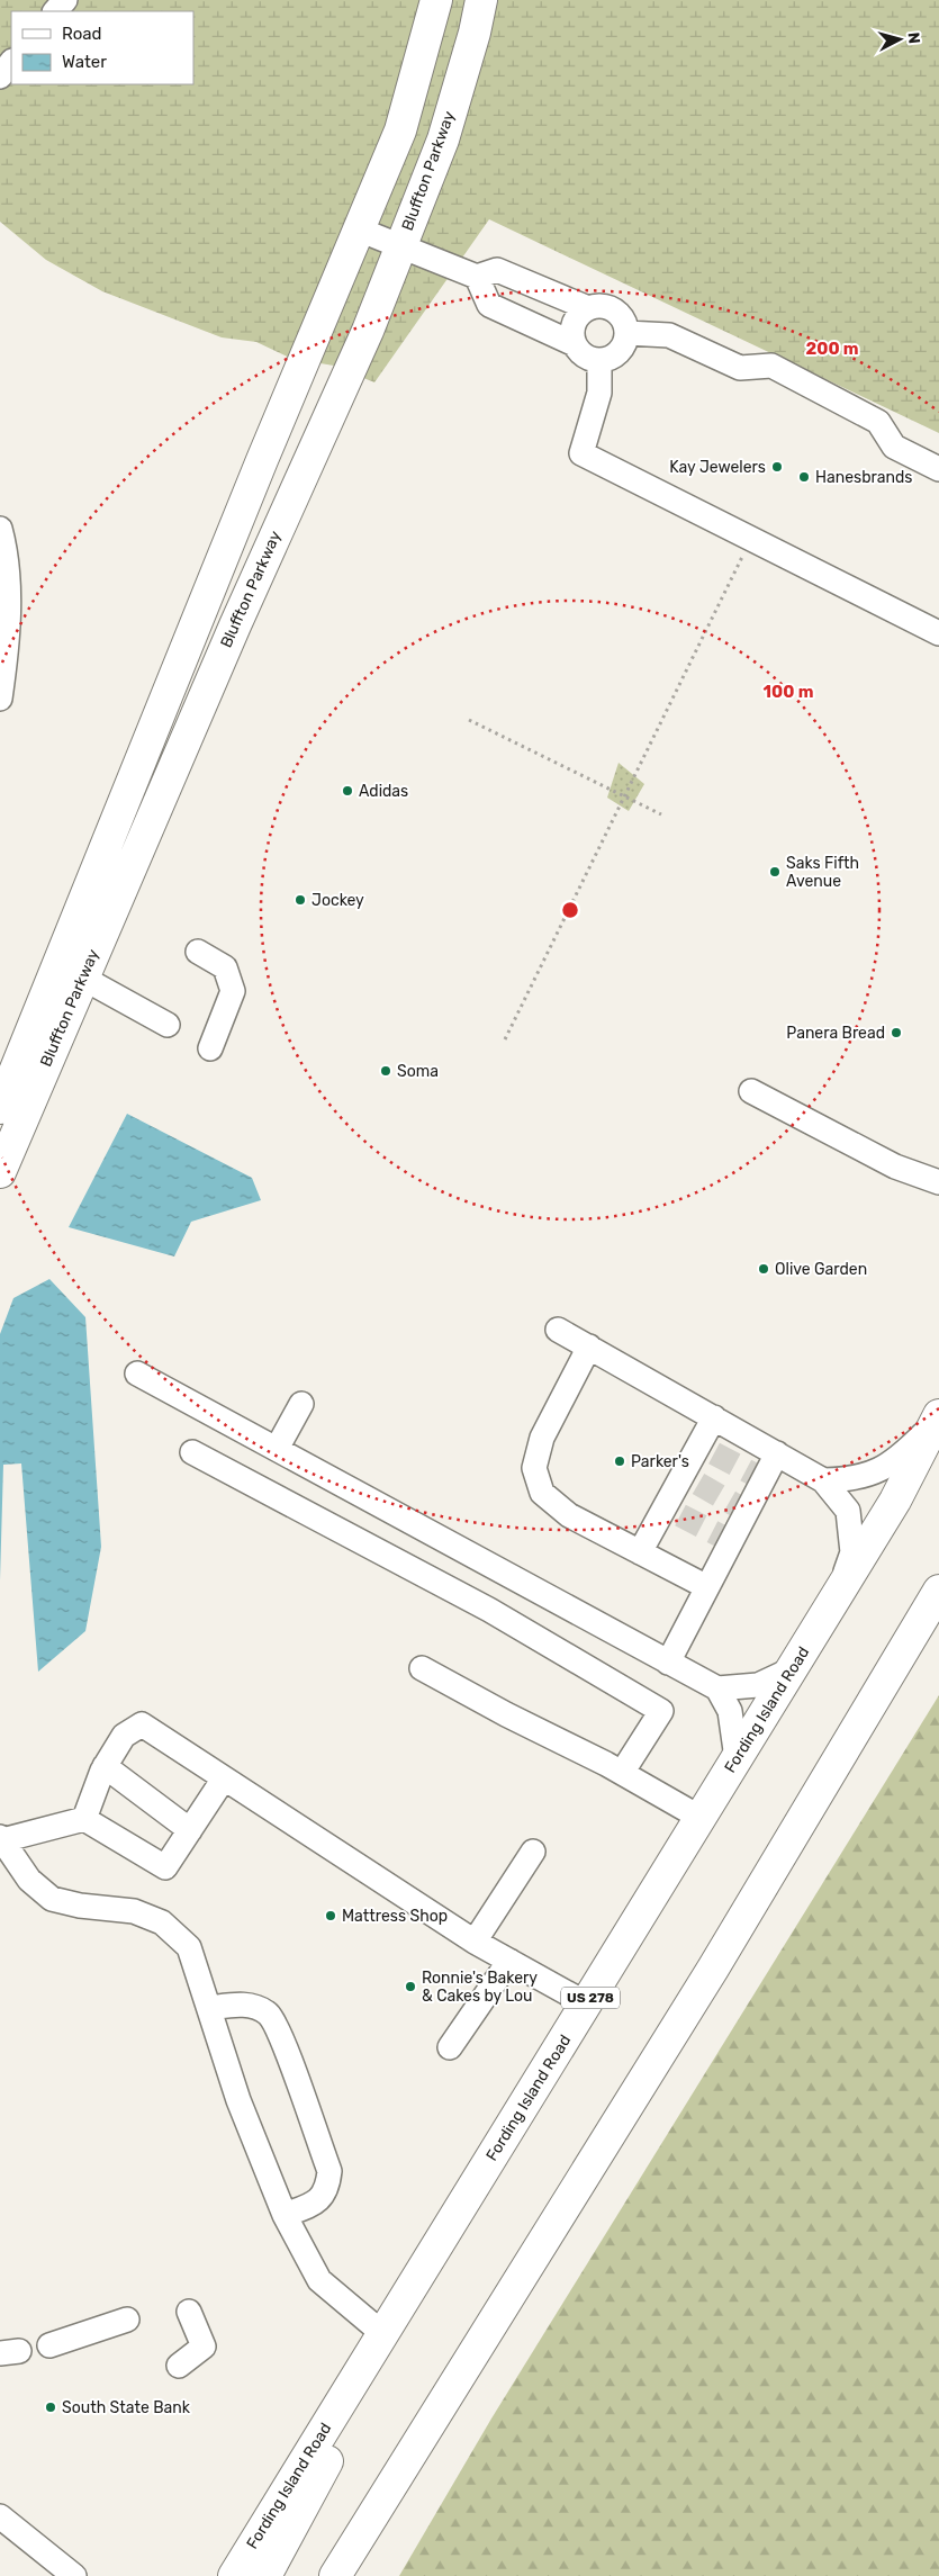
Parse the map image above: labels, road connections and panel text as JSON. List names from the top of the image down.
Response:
{
  "streets": {
    "main road": ["Bluffton Parkway", "Fording Island Road", "US 278"]
  },
  "places": [
    "Kay Jewelers",
    "Hanesbrands",
    "Adidas",
    "Saks Fifth Avenue",
    "Jockey",
    "Panera Bread",
    "Soma",
    "Olive Garden",
    "Parker's",
    "Mattress Shop",
    "Ronnie's Bakery & Cakes by Lou",
    "South State Bank"
  ],
  "legend": ["Road", "Water"],
  "north": "right",
  "rings": ["200 m", "100 m"]
}
